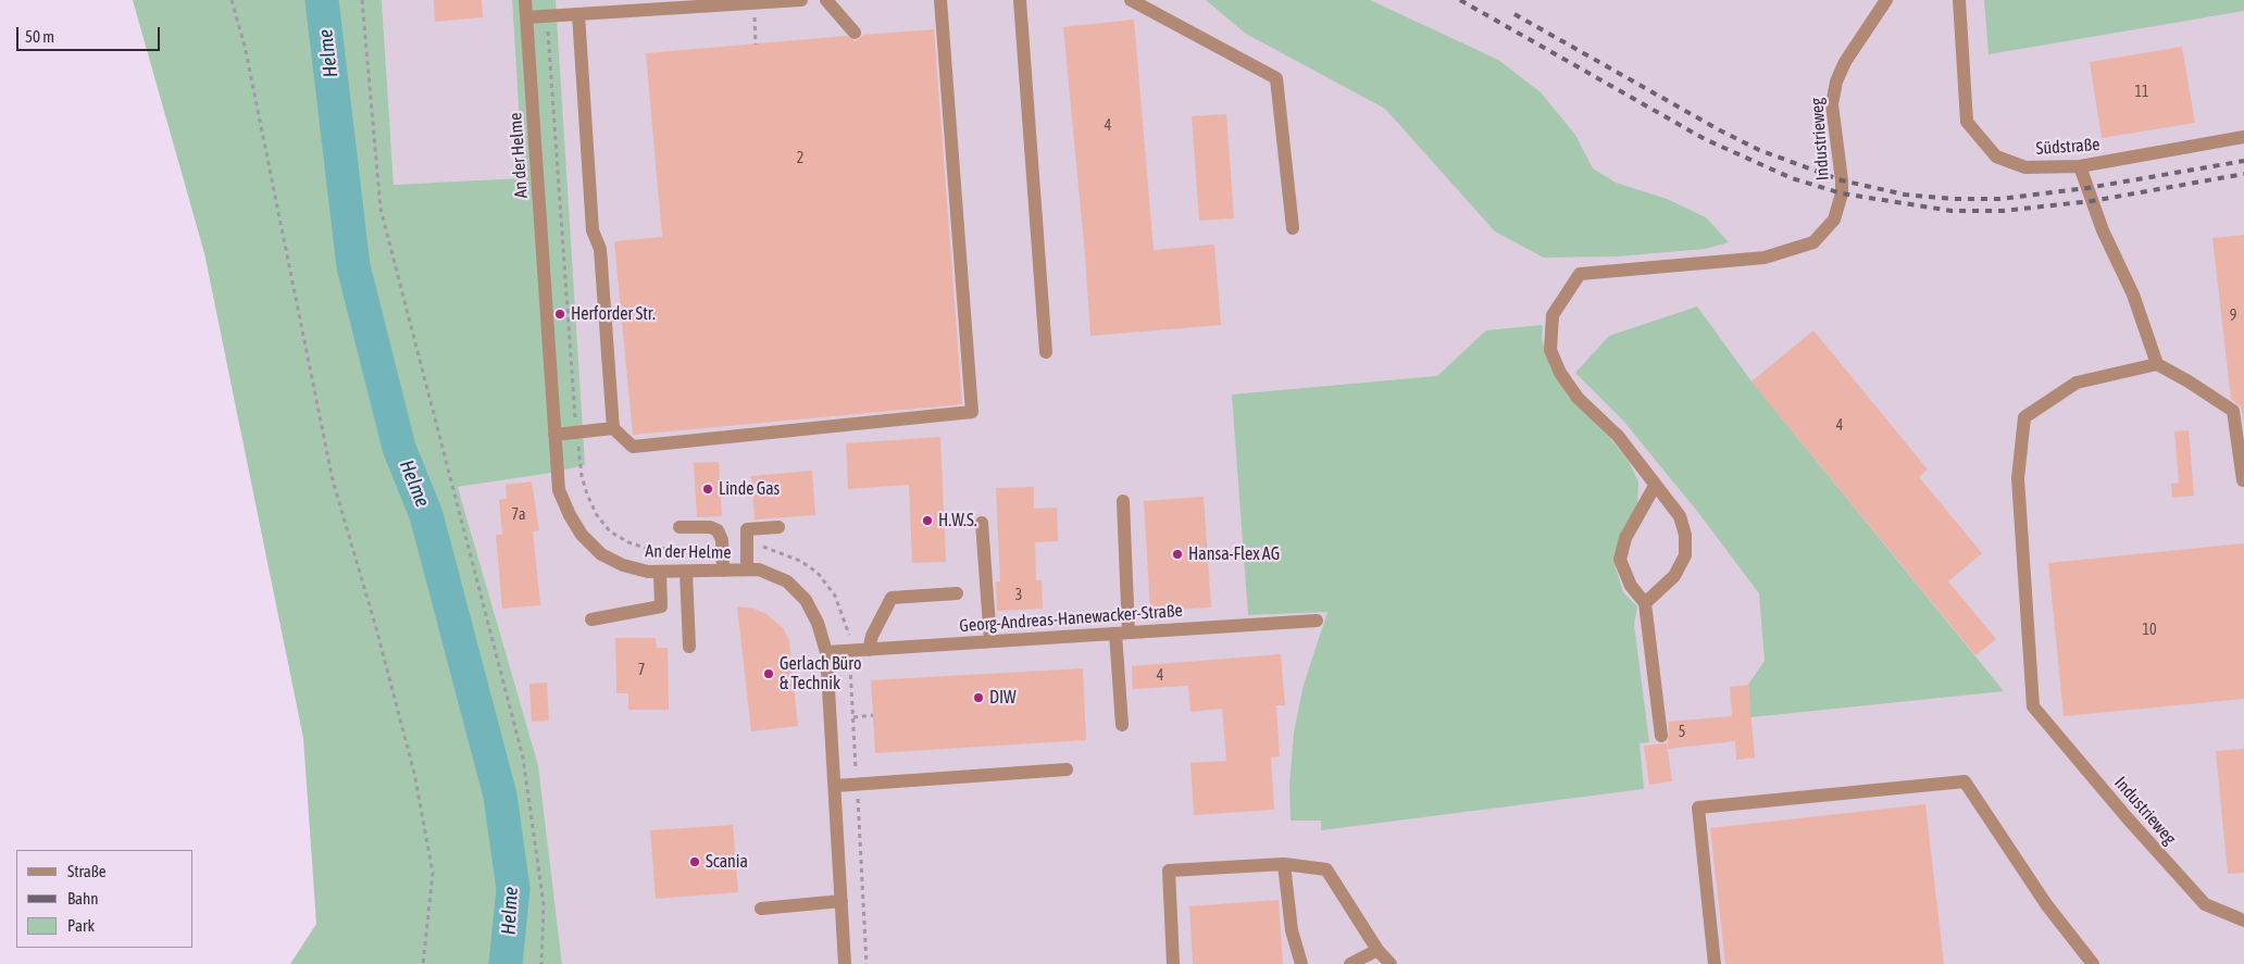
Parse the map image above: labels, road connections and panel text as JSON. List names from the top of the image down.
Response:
{
  "streets": {
    "street": [
      "Industrieweg",
      "Südstraße",
      "An der Helme",
      "Georg-Andreas-Hanewacker-Straße"
    ]
  },
  "crossings": [
    ["An der Helme", "Georg-Andreas-Hanewacker-Straße"]
  ],
  "water": ["Helme"],
  "places": [
    "Herforder Str.",
    "Linde Gas",
    "H.W.S.",
    "Hansa-Flex AG",
    "Gerlach Büro & Technik",
    "DIW",
    "Scania"
  ],
  "house_numbers": [
    "11",
    "4",
    "2",
    "9",
    "4",
    "7a",
    "3",
    "10",
    "7",
    "4",
    "5"
  ],
  "legend": ["Straße", "Bahn", "Park"],
  "scale_bar": "50 m"
}
